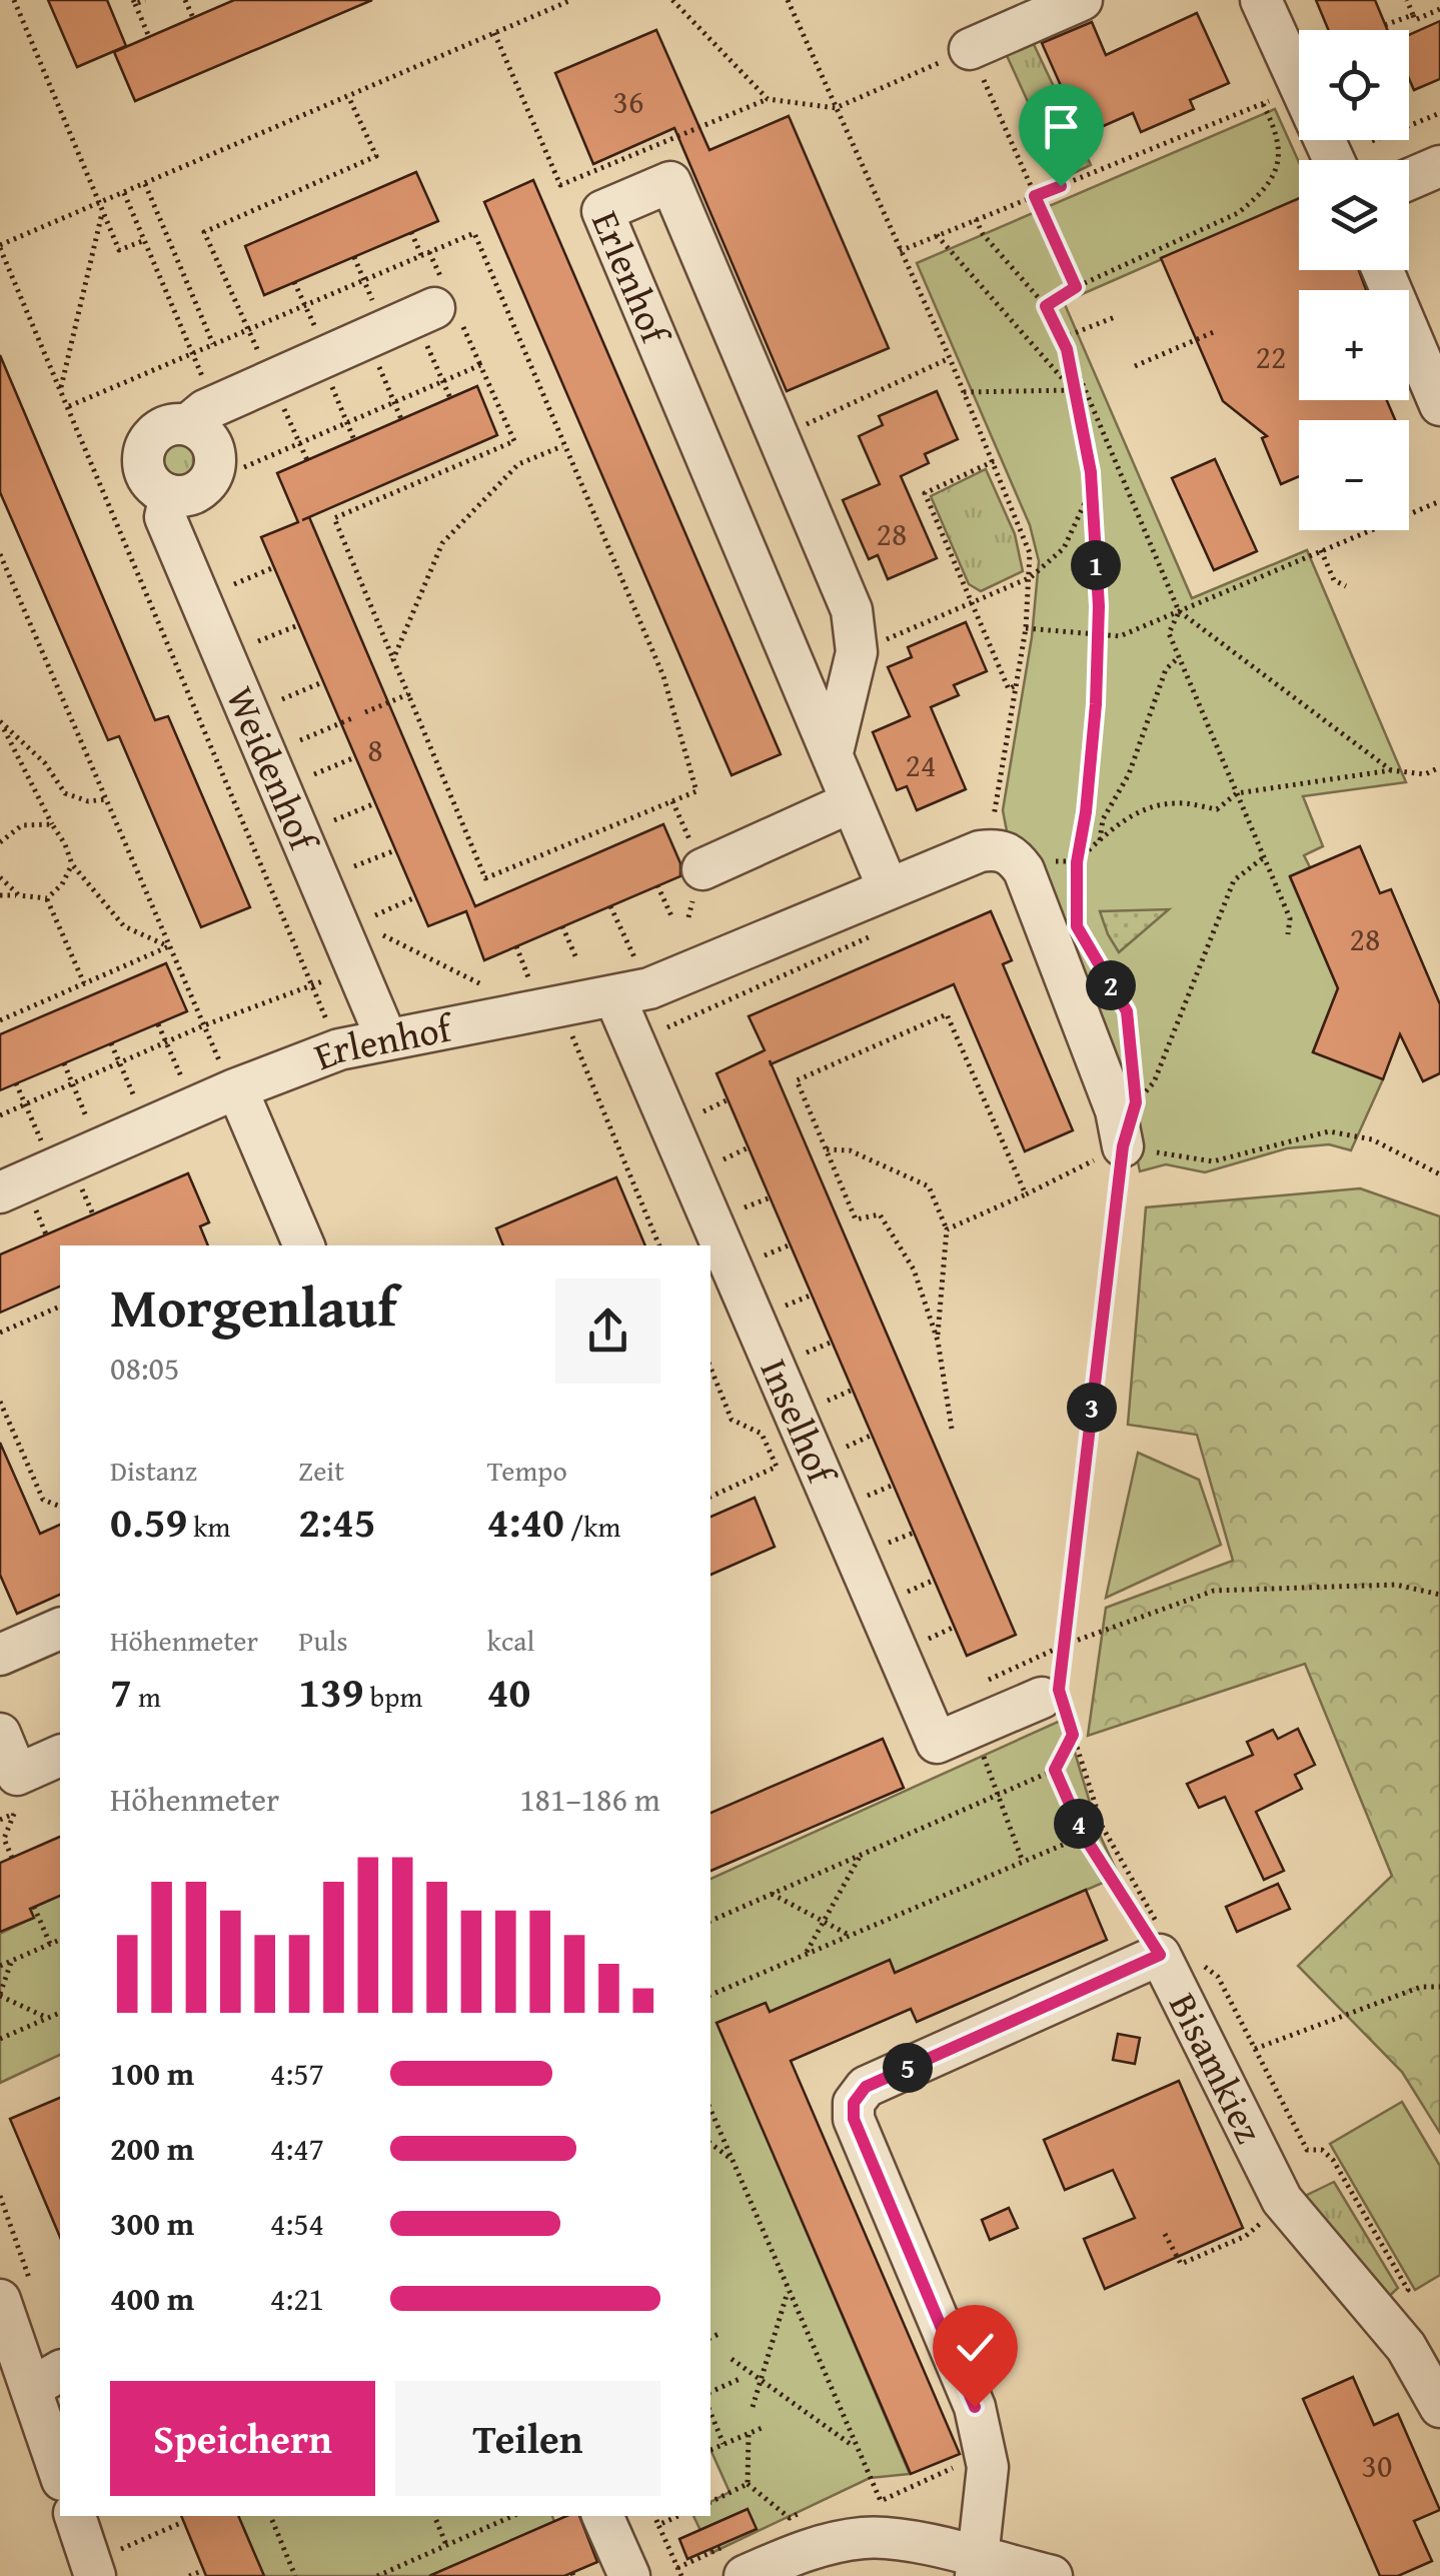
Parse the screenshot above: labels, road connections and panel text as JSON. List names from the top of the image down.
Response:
{
  "streets": {
    "street": [
      "Erlenhof",
      "Weidenhof",
      "Inselhof",
      "Bisamkiez"
    ]
  },
  "crossings": [
    ["Erlenhof", "Weidenhof"],
    ["Erlenhof", "Inselhof"]
  ],
  "house_numbers": [
    "36",
    "22",
    "28",
    "8",
    "24",
    "28",
    "30"
  ],
  "page": {
    "map_buttons": ["+", "−"],
    "pins": [
      "1",
      "2",
      "3",
      "4",
      "5"
    ],
    "heading": ["Morgenlauf", "08:05"],
    "stats": [
      ["Distanz", "0.59 km"],
      ["Zeit", "2:45"],
      ["Tempo", "4:40 /km"],
      ["Höhenmeter", "7 m"],
      ["Puls", "139 bpm"],
      ["kcal", "40"]
    ],
    "chart": ["Höhenmeter", "181–186 m"],
    "list": [
      {
        "name": "100 m",
        "note": "4:57"
      },
      {
        "name": "200 m",
        "note": "4:47"
      },
      {
        "name": "300 m",
        "note": "4:54"
      },
      {
        "name": "400 m",
        "note": "4:21"
      }
    ],
    "buttons": ["Speichern", "Teilen"]
  }
}
